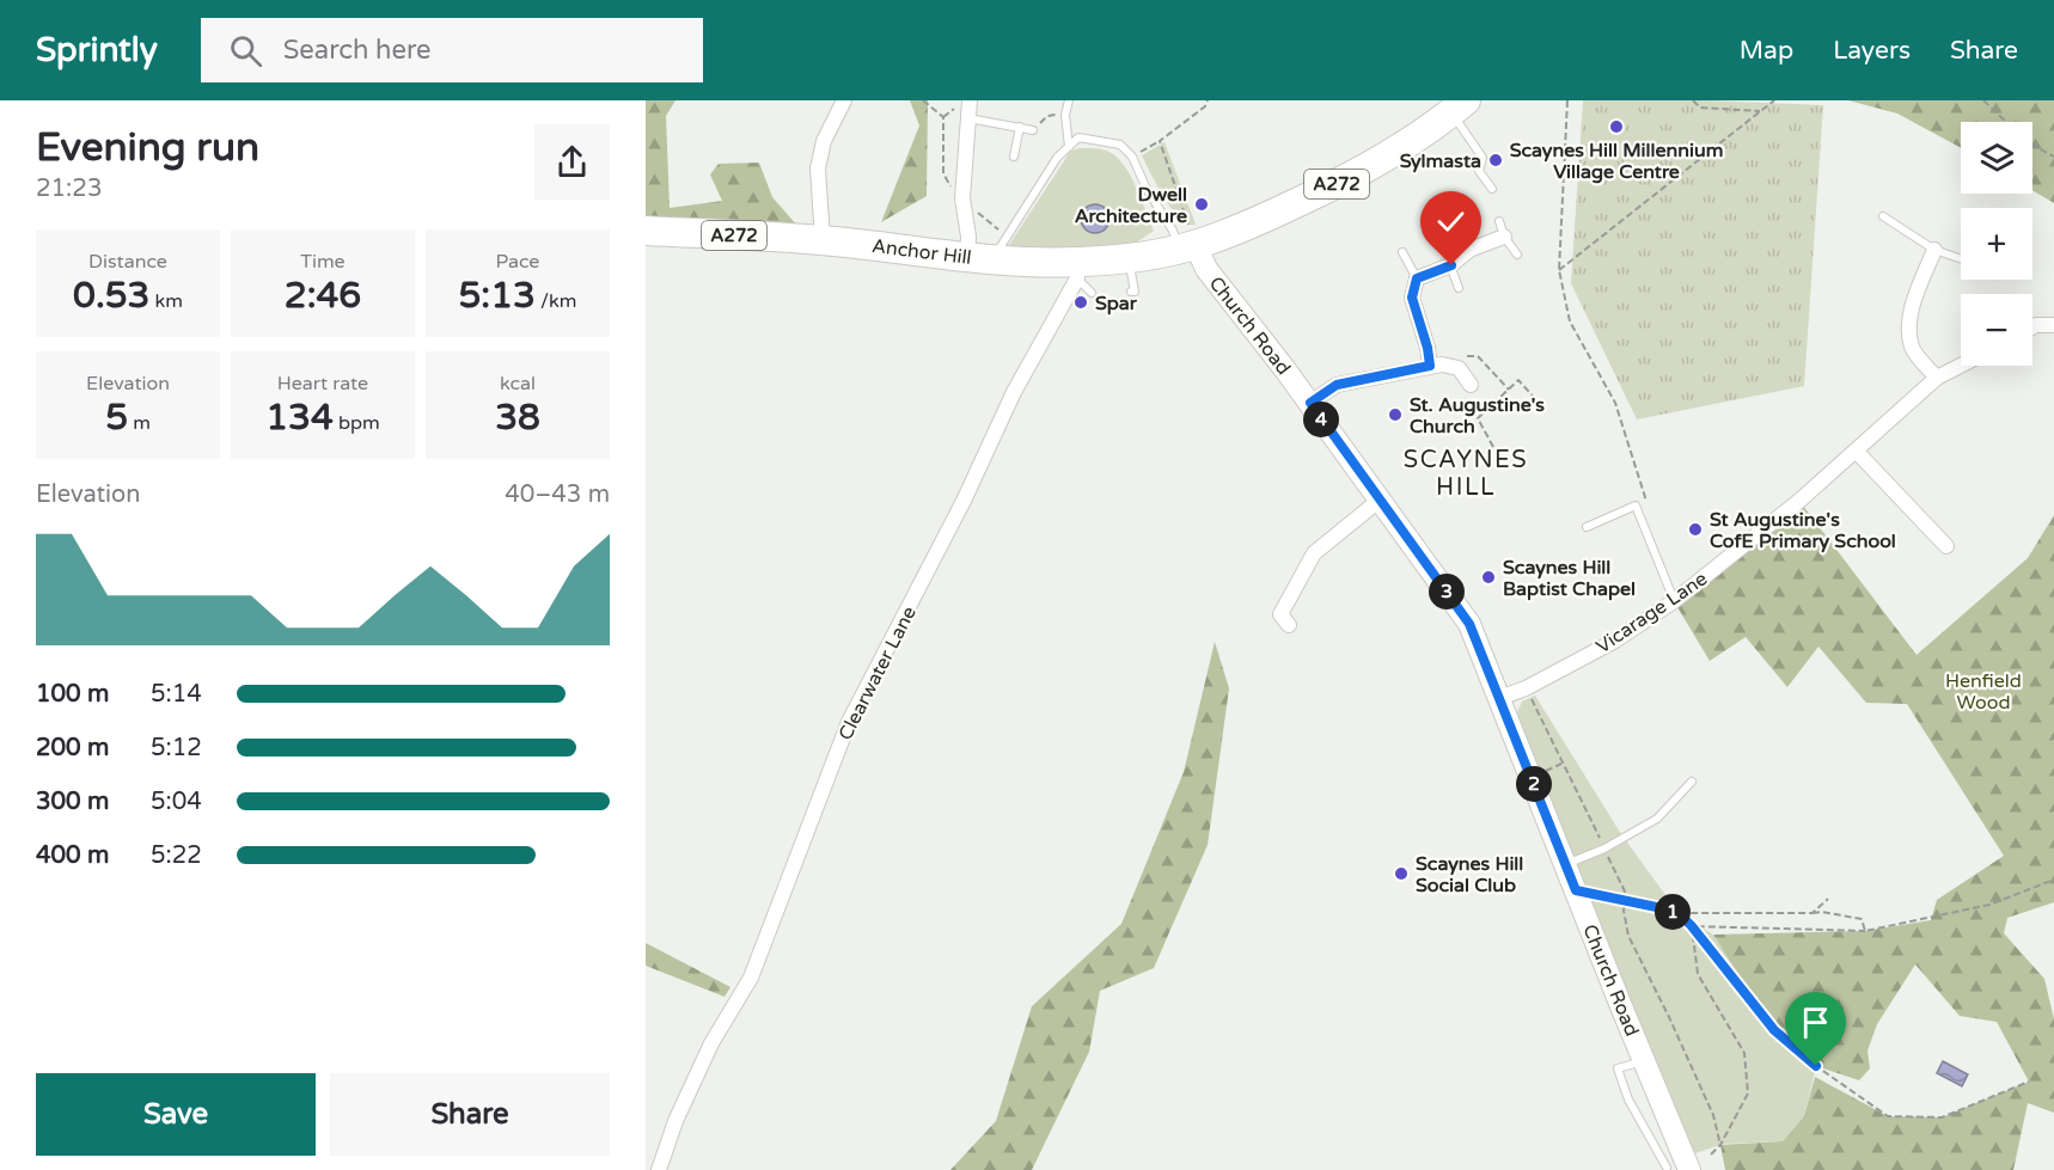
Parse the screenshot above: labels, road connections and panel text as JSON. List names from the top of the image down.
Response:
{
  "streets": {
    "highway": ["A272", "Anchor Hill"],
    "street": ["Church Road", "Vicarage Lane", "Clearwater Lane"]
  },
  "crossings": [
    ["A272", "Anchor Hill"],
    ["A272", "Church Road"],
    ["Anchor Hill", "Church Road"],
    ["Anchor Hill", "Clearwater Lane"],
    ["Church Road", "Vicarage Lane"]
  ],
  "districts": ["SCAYNES HILL"],
  "parks": ["Henfield Wood"],
  "places": [
    "Scaynes Hill Millennium Village Centre",
    "Sylmasta",
    "Dwell Architecture",
    "Spar",
    "St. Augustine's Church",
    "St Augustine's CofE Primary School",
    "Scaynes Hill Baptist Chapel",
    "Scaynes Hill Social Club"
  ],
  "page": {
    "header": "Sprintly",
    "search": "Search here",
    "nav": ["Map", "Layers", "Share"],
    "heading": ["Evening run", "21:23"],
    "map_buttons": ["+", "−"],
    "stats": [
      ["Distance", "0.53 km"],
      ["Time", "2:46"],
      ["Pace", "5:13 /km"],
      ["Elevation", "5 m"],
      ["Heart rate", "134 bpm"],
      ["kcal", "38"]
    ],
    "pins": [
      "4",
      "3",
      "2",
      "1"
    ],
    "chart": ["Elevation", "40–43 m"],
    "list": [
      {
        "name": "100 m",
        "note": "5:14"
      },
      {
        "name": "200 m",
        "note": "5:12"
      },
      {
        "name": "300 m",
        "note": "5:04"
      },
      {
        "name": "400 m",
        "note": "5:22"
      }
    ],
    "buttons": ["Save", "Share"]
  }
}
